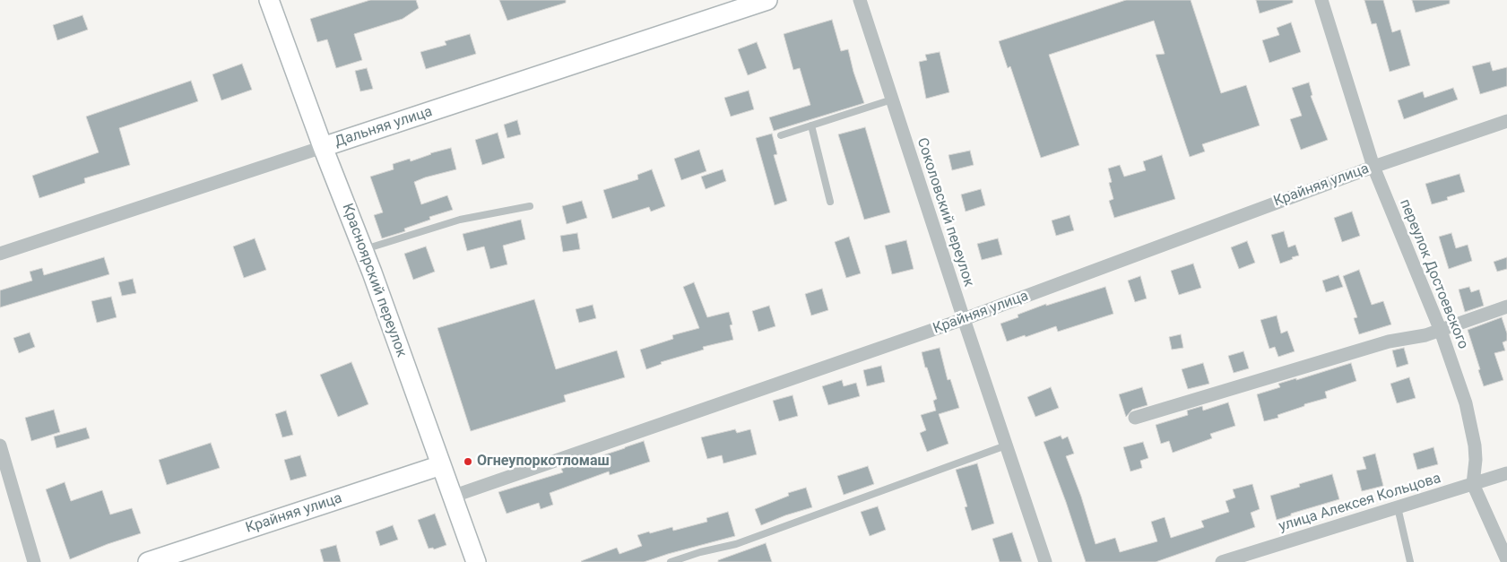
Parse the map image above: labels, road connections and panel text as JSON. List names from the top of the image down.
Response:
{
  "streets": {
    "main road": ["Дальняя улица", "Крайняя улица", "Красноярский переулок"],
    "street": ["Соколовский переулок", "переулок Достоевского", "улица Алексея Кольцова"]
  },
  "crossings": [
    ["Дальняя улица", "Красноярский переулок"],
    ["Крайняя улица", "Соколовский переулок"],
    ["Крайняя улица", "переулок Достоевского"],
    ["Крайняя улица", "Красноярский переулок"],
    ["переулок Достоевского", "улица Алексея Кольцова"]
  ],
  "places": ["Огнеупоркотломаш"]
}
